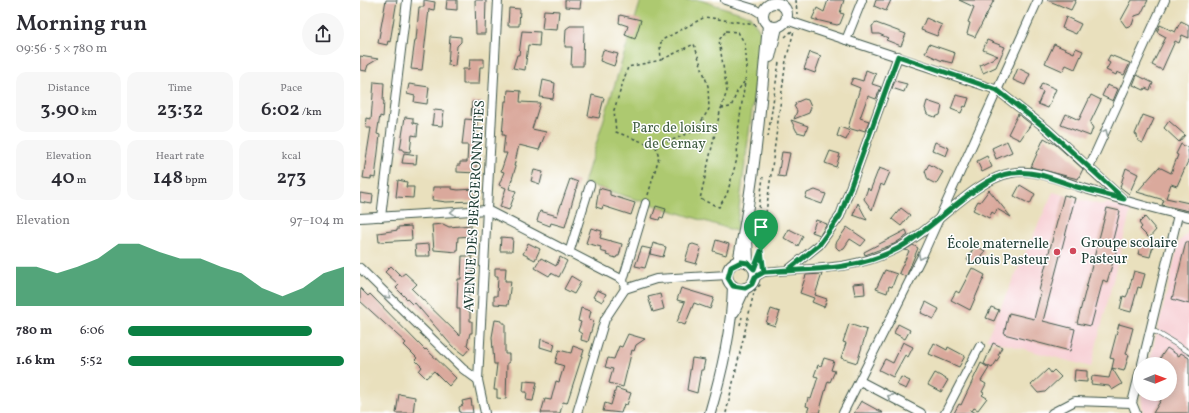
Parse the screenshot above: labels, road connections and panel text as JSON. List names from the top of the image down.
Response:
{
  "streets": {
    "street": ["AVENUE DES BERGERONNETTES"]
  },
  "parks": ["Parc de loisirs de Cernay"],
  "places": ["Groupe scolaire Pasteur", "École maternelle Louis Pasteur"],
  "north": "right",
  "page": {
    "heading": ["Morning run", "09:56 · 5 × 780 m"],
    "stats": [
      ["Distance", "3.90 km"],
      ["Time", "23:32"],
      ["Pace", "6:02 /km"],
      ["Elevation", "40 m"],
      ["Heart rate", "148 bpm"],
      ["kcal", "273"]
    ],
    "chart": ["Elevation", "97–104 m"],
    "list": [
      {
        "name": "780 m",
        "note": "6:06"
      },
      {
        "name": "1.6 km",
        "note": "5:52"
      }
    ]
  }
}
